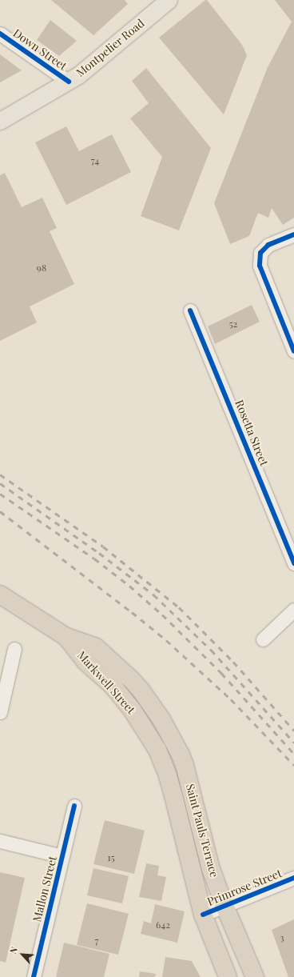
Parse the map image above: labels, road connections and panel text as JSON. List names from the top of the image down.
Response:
{
  "streets": {
    "highway": ["Markwell Street", "Saint Pauls Terrace"],
    "main road": ["Montpelier Road"],
    "street": [
      "Down Street",
      "Rosetta Street",
      "Primrose Street",
      "Mallon Street"
    ]
  },
  "crossings": [
    ["Montpelier Road", "Down Street"],
    ["Markwell Street", "Saint Pauls Terrace"],
    ["Saint Pauls Terrace", "Primrose Street"]
  ],
  "house_numbers": [
    "74",
    "98",
    "52",
    "15",
    "642",
    "3",
    "7"
  ],
  "north": "top left"
}
